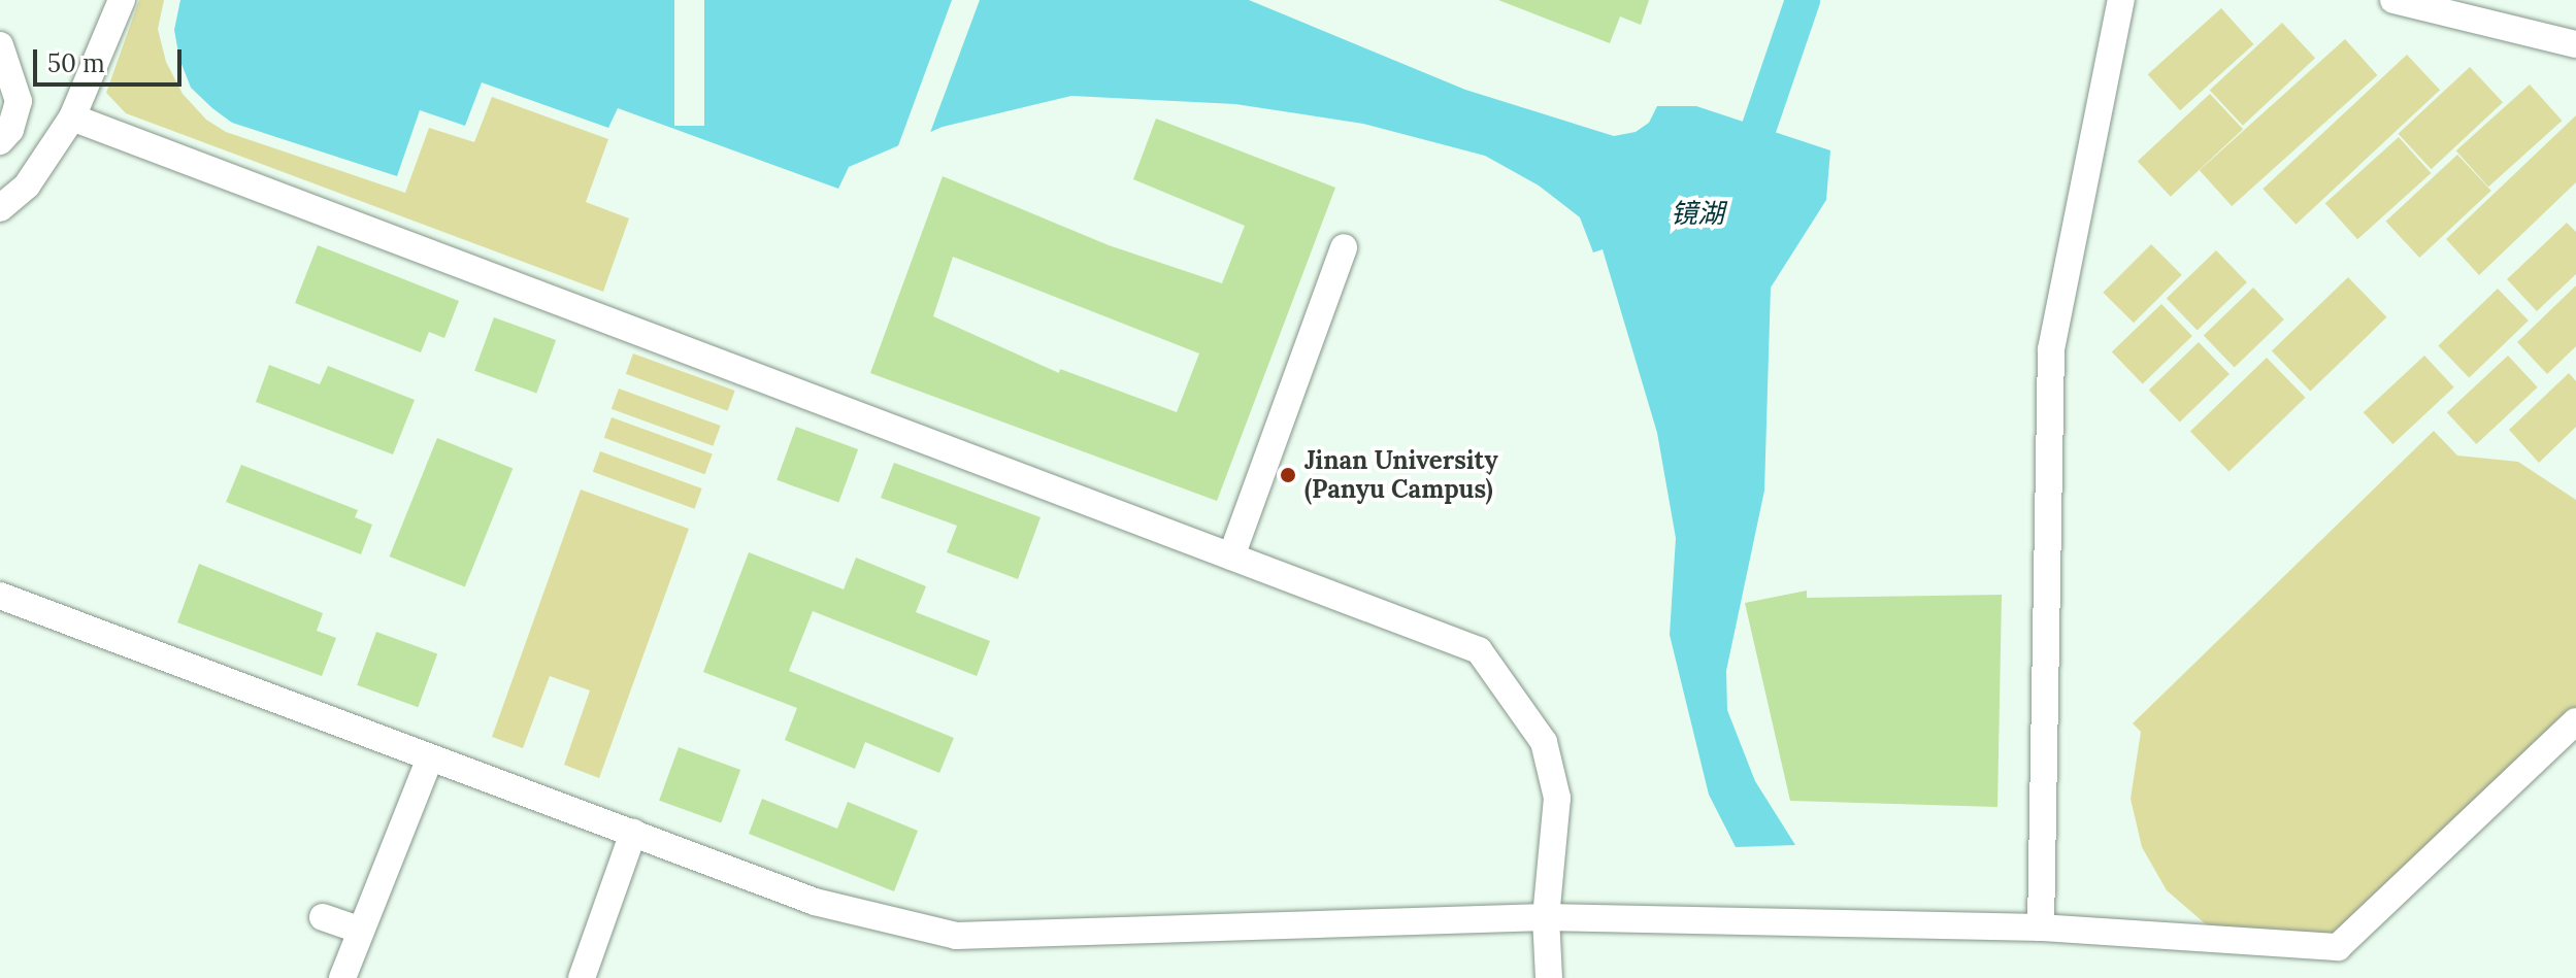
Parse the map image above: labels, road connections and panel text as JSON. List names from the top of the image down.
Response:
{
  "water": ["镜湖"],
  "places": ["Jinan University (Panyu Campus)"],
  "scale_bar": "50 m"
}
